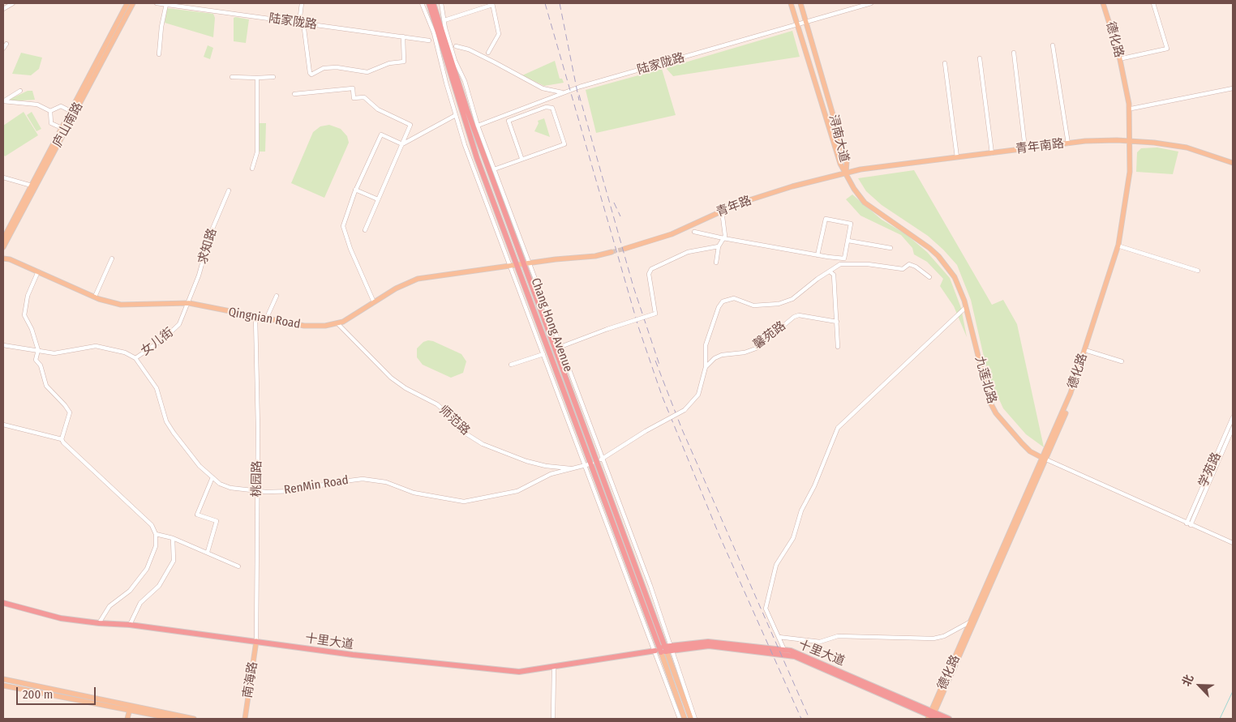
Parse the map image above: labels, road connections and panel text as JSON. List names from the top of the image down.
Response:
{
  "streets": {
    "highway": ["Chang Hong Avenue", "十里大道"],
    "main road": [
      "德化路",
      "庐山南路",
      "浔南大道",
      "青年南路",
      "青年路",
      "Qingnian Road",
      "九莲北路",
      "南海路"
    ],
    "street": [
      "陆家陇路",
      "求知路",
      "馨苑路",
      "女儿街",
      "师范路",
      "学苑路",
      "桃园路",
      "RenMin Road"
    ]
  },
  "crossings": [
    ["陆家陇路", "浔南大道"],
    ["德化路", "青年南路"],
    ["德化路", "九莲北路"],
    ["德化路", "十里大道"],
    ["浔南大道", "青年南路"],
    ["浔南大道", "青年路"],
    ["浔南大道", "九莲北路"],
    ["青年南路", "青年路"],
    ["青年南路", "九莲北路"],
    ["青年路", "九莲北路"],
    ["求知路", "Qingnian Road"],
    ["求知路", "女儿街"],
    ["Qingnian Road", "Chang Hong Avenue"],
    ["Qingnian Road", "女儿街"],
    ["Qingnian Road", "师范路"],
    ["Qingnian Road", "桃园路"],
    ["Chang Hong Avenue", "RenMin Road"],
    ["Chang Hong Avenue", "十里大道"],
    ["馨苑路", "RenMin Road"],
    ["女儿街", "RenMin Road"],
    ["九莲北路", "学苑路"],
    ["师范路", "RenMin Road"],
    ["桃园路", "RenMin Road"],
    ["桃园路", "十里大道"],
    ["桃园路", "南海路"],
    ["十里大道", "南海路"]
  ],
  "scale_bar": "200 m",
  "north": "top left"
}
